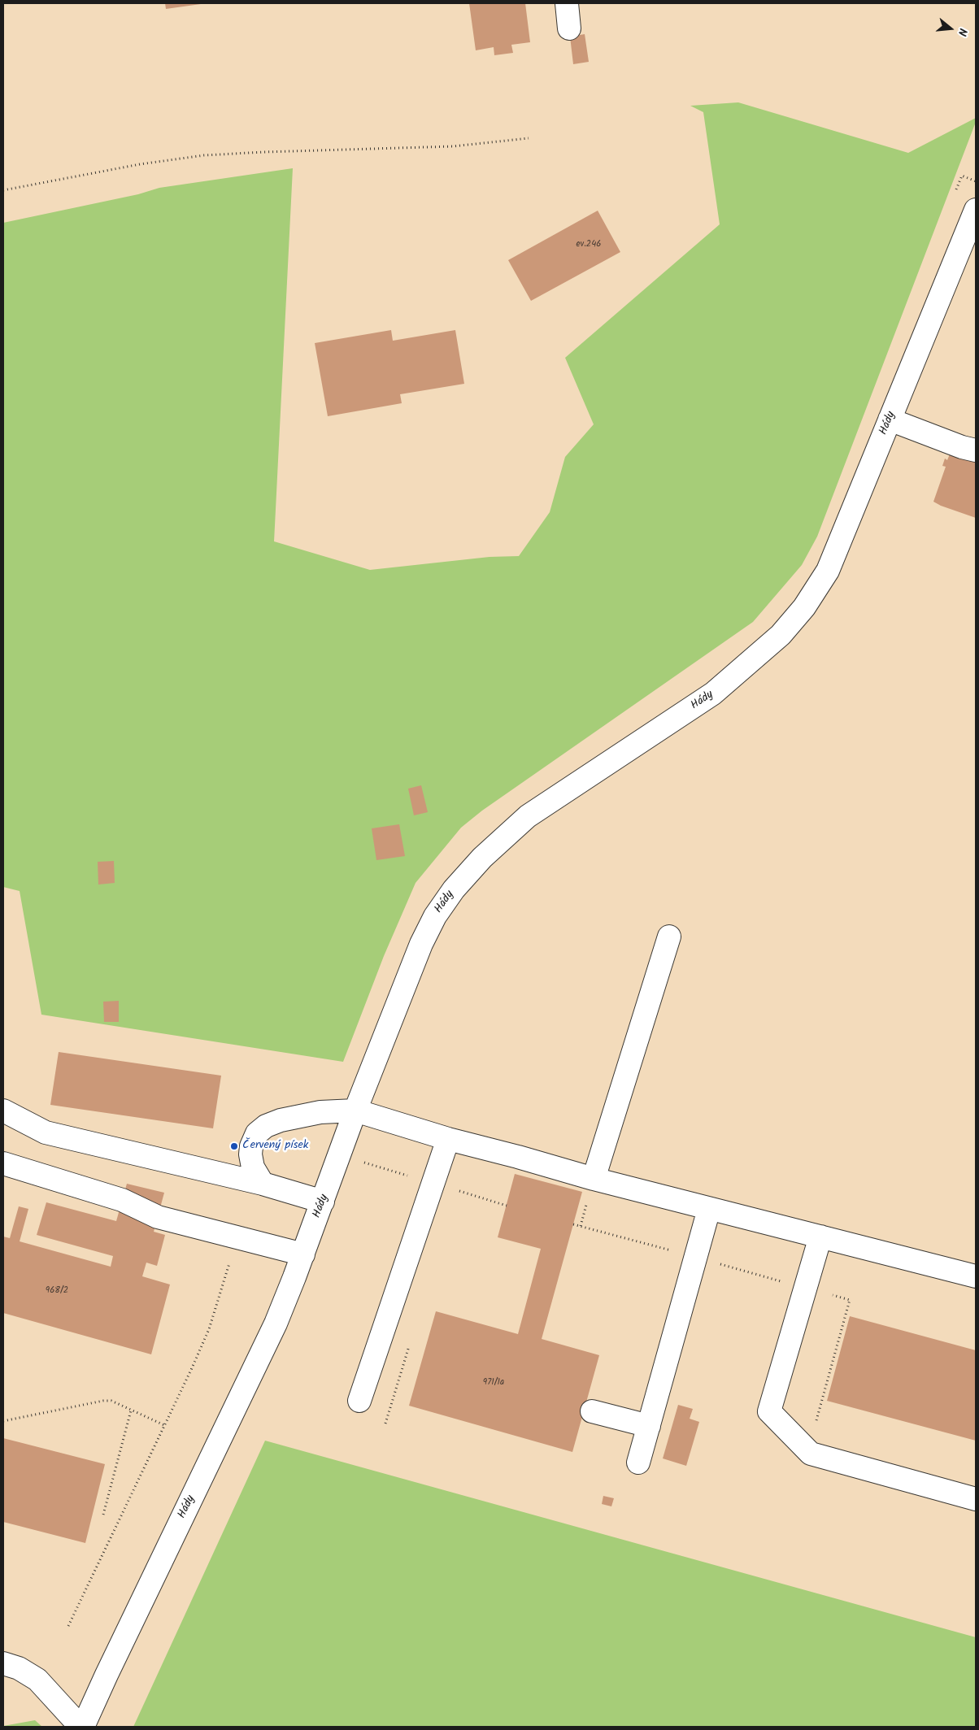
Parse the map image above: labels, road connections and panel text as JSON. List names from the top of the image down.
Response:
{
  "streets": {
    "street": ["Hády"]
  },
  "places": ["Červený písek"],
  "house_numbers": ["ev.246", "968/2", "971/1a"],
  "north": "right"
}
